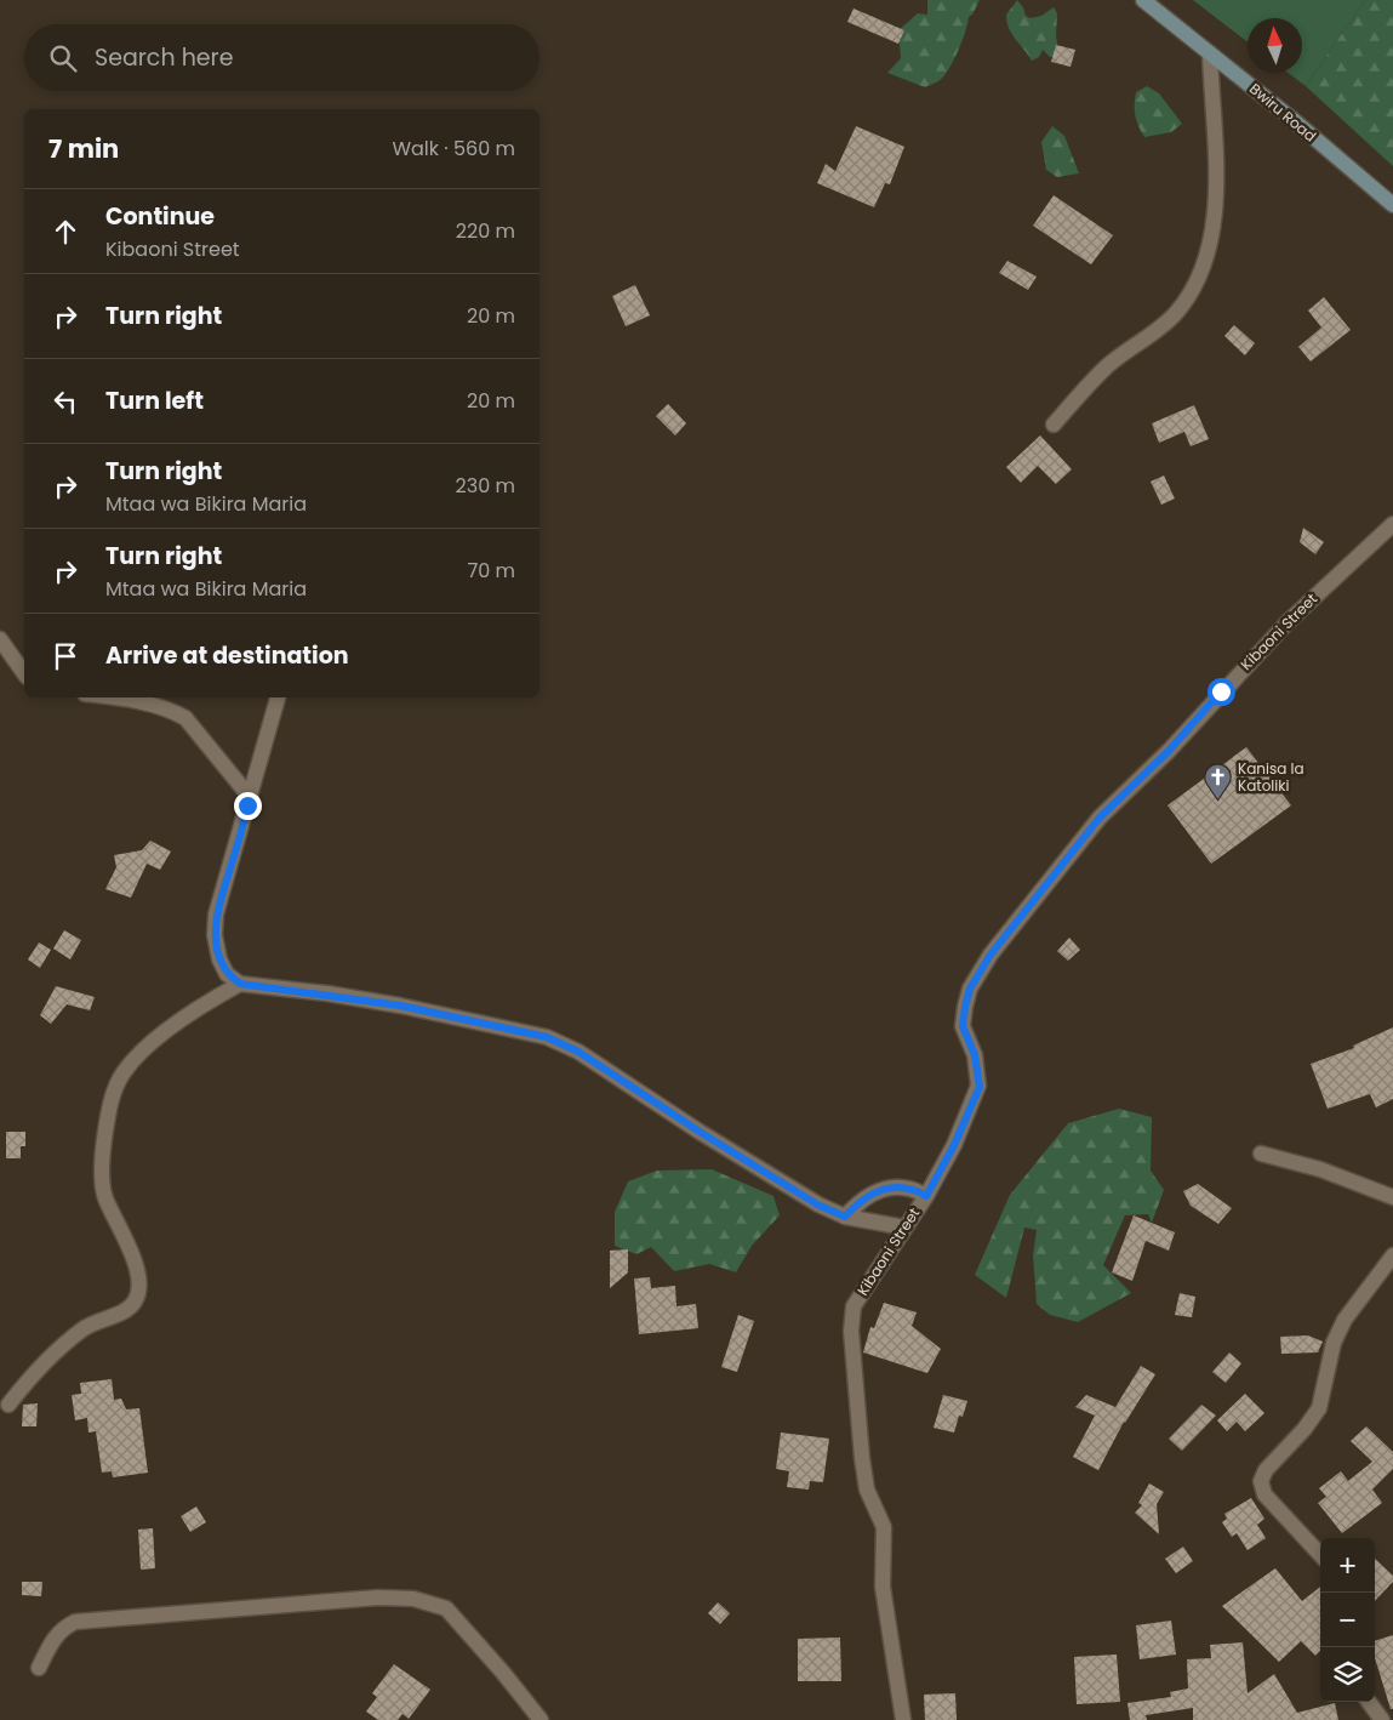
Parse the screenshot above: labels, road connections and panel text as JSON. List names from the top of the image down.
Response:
{
  "streets": {
    "main road": ["Bwiru Road"],
    "street": ["Kibaoni Street"]
  },
  "places": {
    "church": ["Kanisa la Katoliki"]
  },
  "north": "top",
  "page": {
    "search": "Search here",
    "heading": ["7 min", "Walk · 560 m"],
    "list": [
      ["Continue", "Kibaoni Street", "220 m"],
      ["Turn right", "20 m"],
      ["Turn left", "20 m"],
      ["Turn right", "Mtaa wa Bikira Maria", "230 m"],
      ["Turn right", "Mtaa wa Bikira Maria", "70 m"],
      "Arrive at destination"
    ],
    "map_buttons": ["+", "−"]
  }
}
